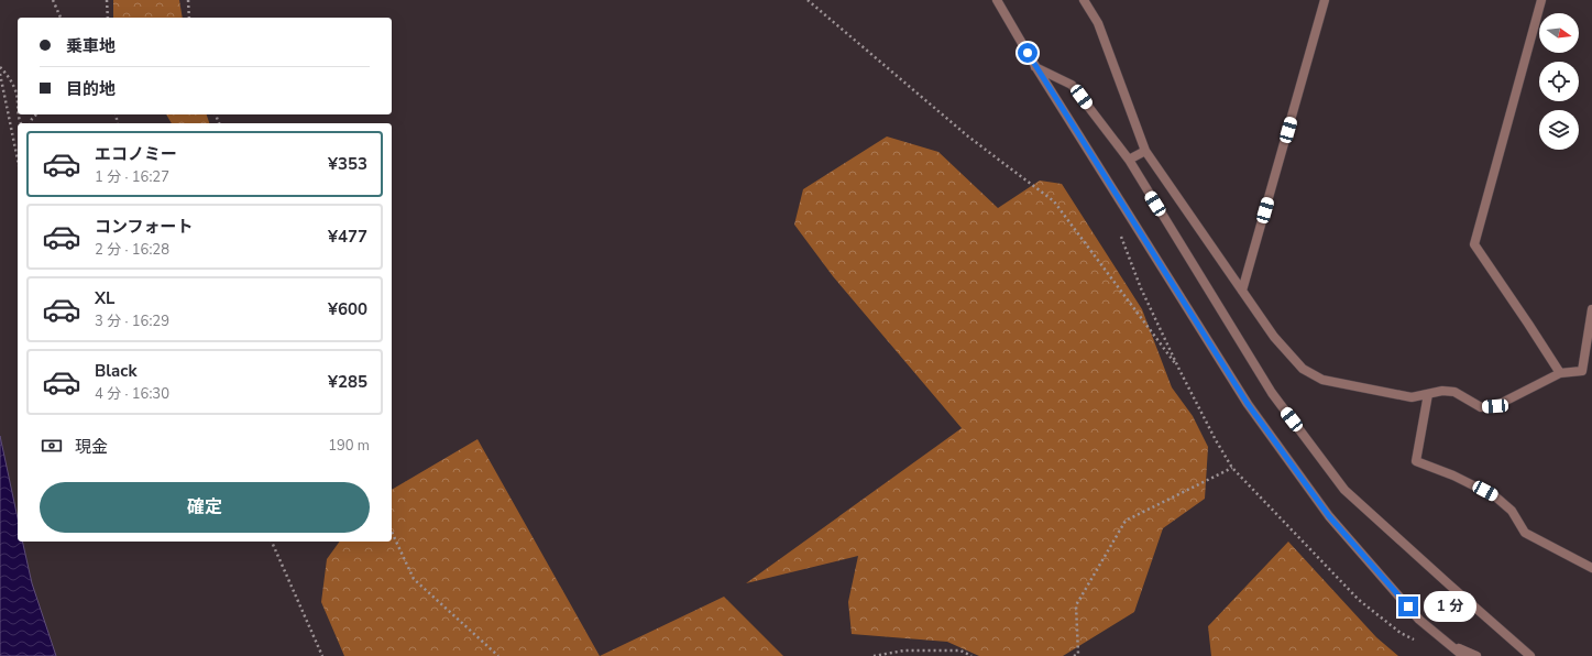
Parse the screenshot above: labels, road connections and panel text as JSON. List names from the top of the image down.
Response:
{
  "north": "right",
  "page": {
    "banner": ["乗車地", "目的地"],
    "list": [
      {
        "name": "エコノミー",
        "note": "1 分 · 16:27",
        "value": "¥353"
      },
      {
        "name": "コンフォート",
        "note": "2 分 · 16:28",
        "value": "¥477"
      },
      {
        "name": "XL",
        "note": "3 分 · 16:29",
        "value": "¥600"
      },
      {
        "name": "Black",
        "note": "4 分 · 16:30",
        "value": "¥285"
      }
    ],
    "pay": ["現金", "190 m"],
    "buttons": "確定",
    "bubble": "1 分"
  }
}
